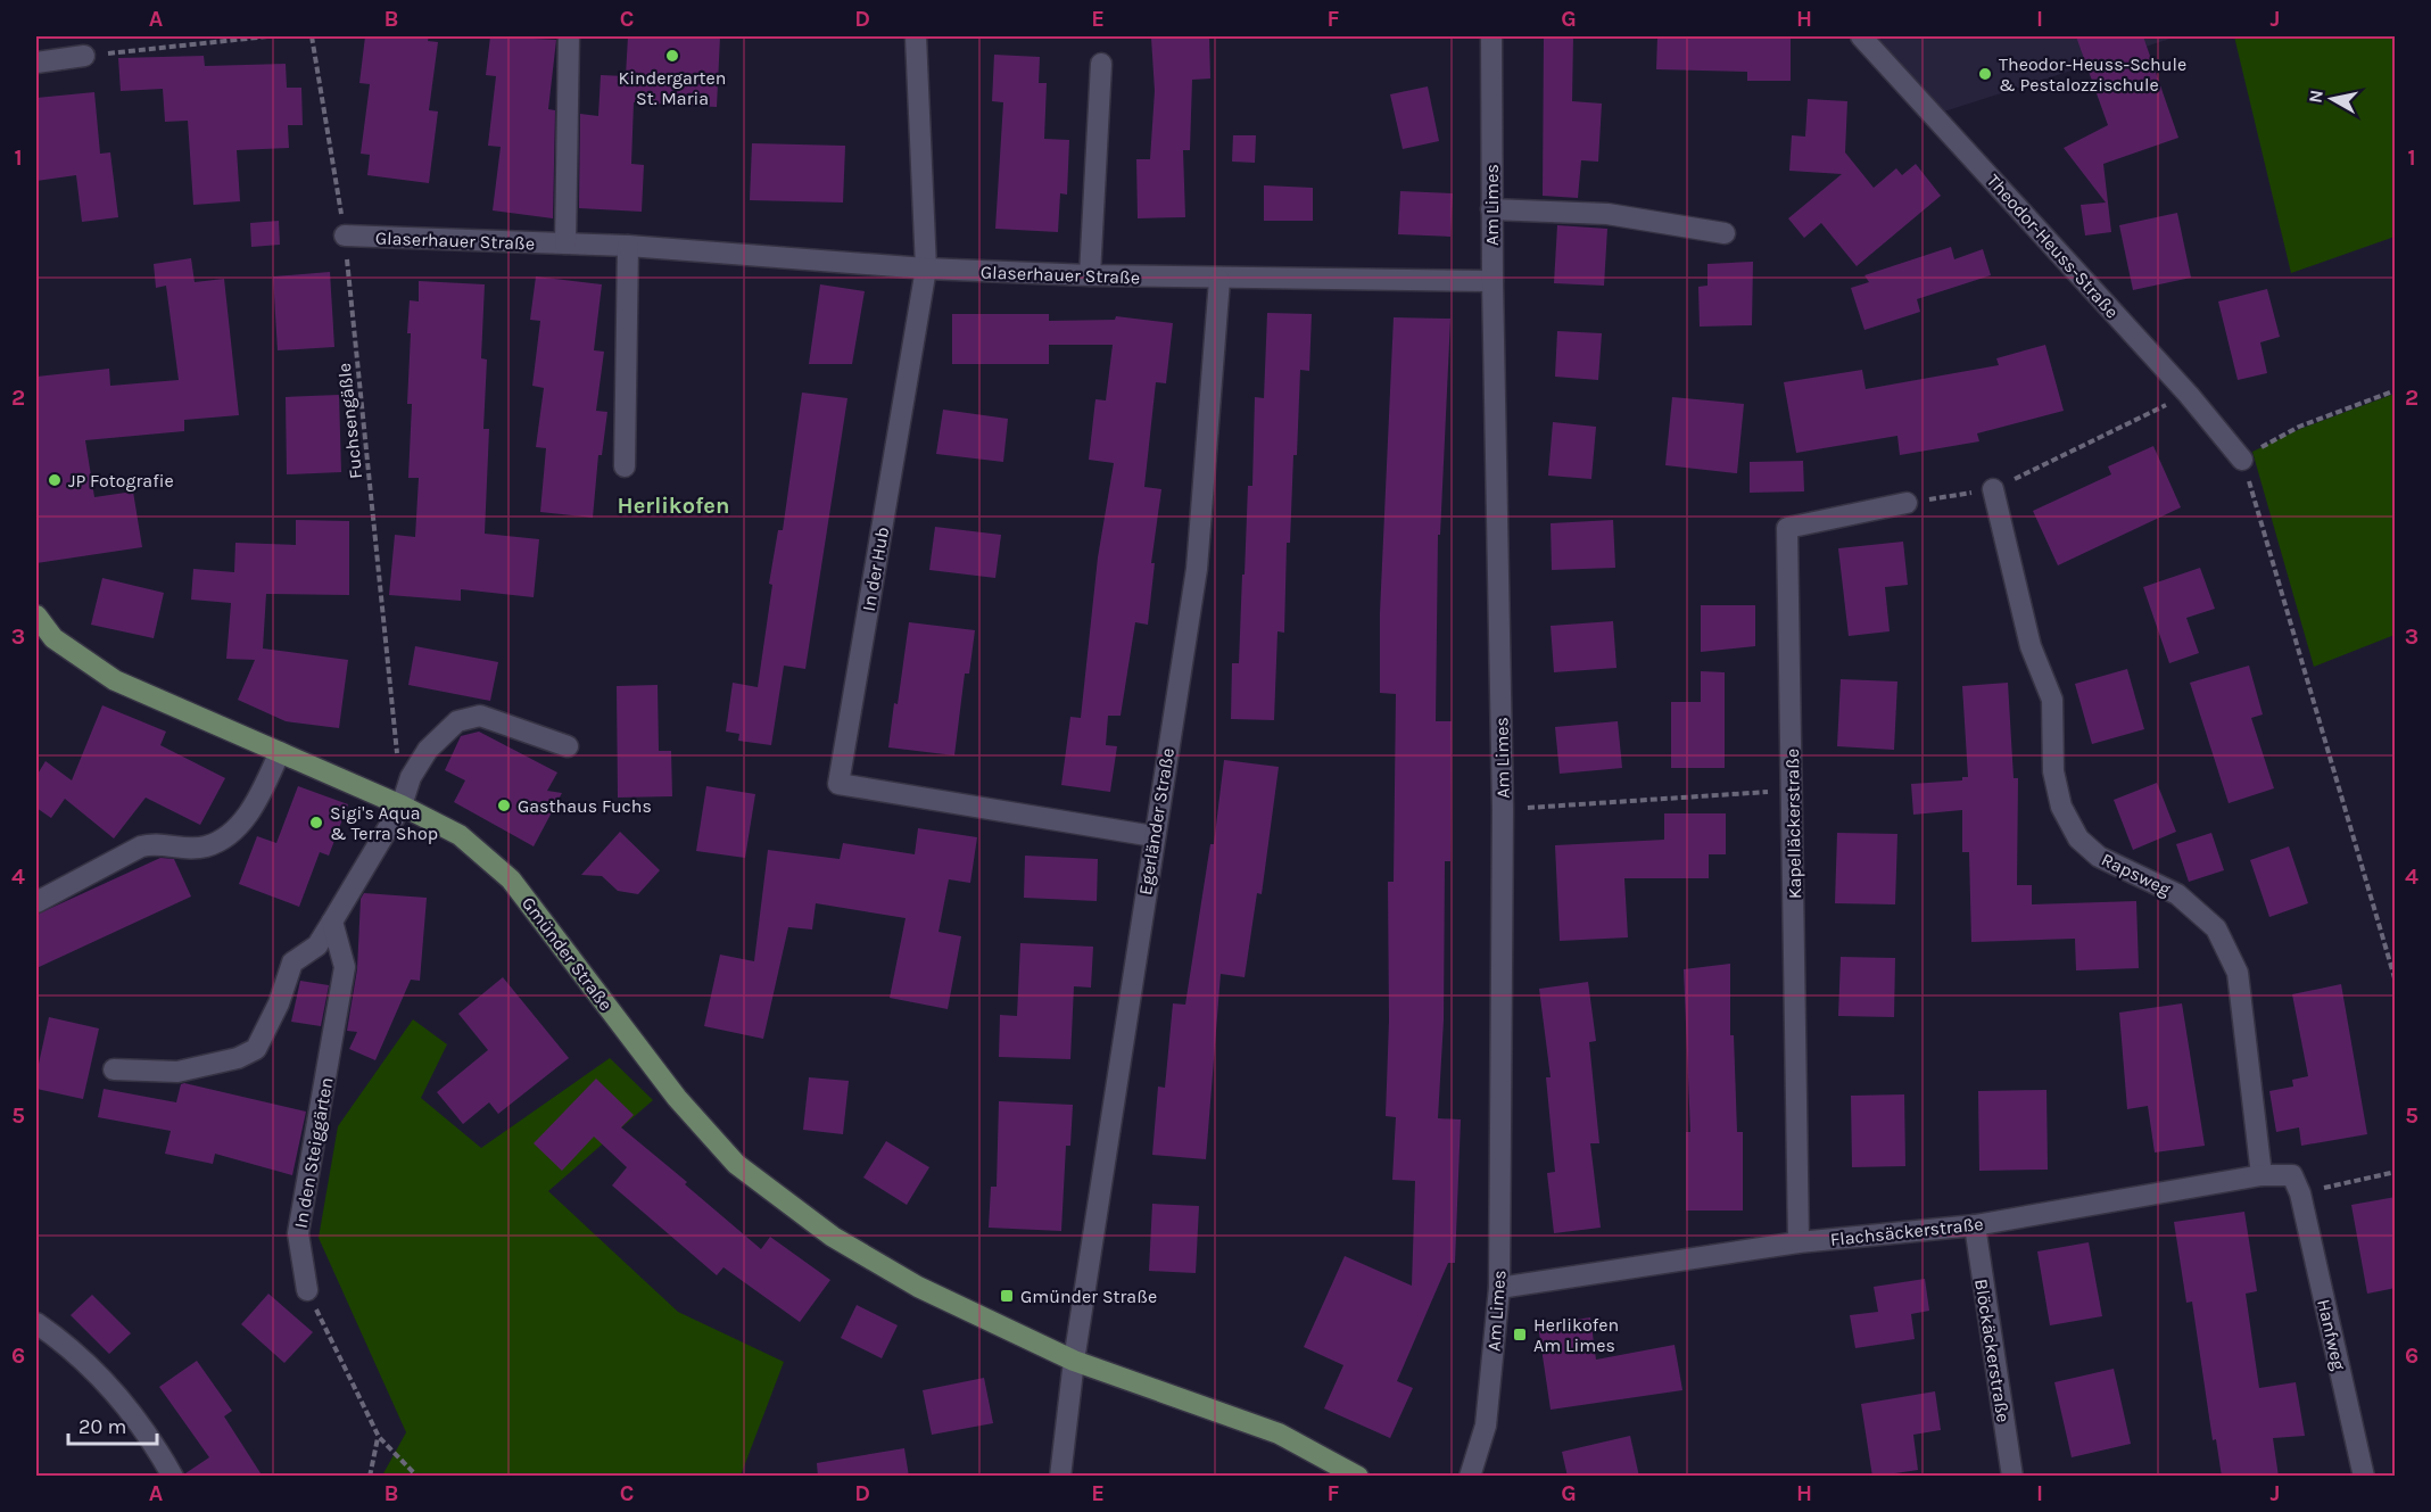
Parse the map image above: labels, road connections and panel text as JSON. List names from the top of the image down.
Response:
{
  "streets": {
    "main road": ["Gmünder Straße"],
    "street": [
      "Am Limes",
      "Glaserhauer Straße",
      "Theodor-Heuss-Straße",
      "In der Hub",
      "Egerländer Straße",
      "Kapelläckerstraße",
      "Rapsweg",
      "In den Steiggärten",
      "Flachsäckerstraße",
      "Hanfweg",
      "Blöckäckerstraße"
    ],
    "path": ["Fuchsengäßle"]
  },
  "crossings": [
    ["Am Limes", "Glaserhauer Straße"],
    ["Am Limes", "Flachsäckerstraße"],
    ["Glaserhauer Straße", "Fuchsengäßle"],
    ["Glaserhauer Straße", "In der Hub"],
    ["Glaserhauer Straße", "Egerländer Straße"],
    ["In der Hub", "Egerländer Straße"],
    ["Egerländer Straße", "Gmünder Straße"],
    ["Kapelläckerstraße", "Flachsäckerstraße"],
    ["Rapsweg", "Flachsäckerstraße"],
    ["Flachsäckerstraße", "Hanfweg"],
    ["Flachsäckerstraße", "Blöckäckerstraße"]
  ],
  "districts": ["Herlikofen"],
  "places": {
    "other": [
      "Kindergarten St. Maria",
      "Theodor-Heuss-Schule & Pestalozzischule",
      "JP Fotografie",
      "Gasthaus Fuchs",
      "Sigi's Aqua & Terra Shop"
    ],
    "transit": ["Gmünder Straße", "Herlikofen Am Limes"]
  },
  "scale_bar": "20 m",
  "north": "left",
  "grid": {
    "columns": [
      "A",
      "B",
      "C",
      "D",
      "E",
      "F",
      "G",
      "H",
      "I",
      "J"
    ],
    "rows": [
      "1",
      "2",
      "3",
      "4",
      "5",
      "6"
    ]
  }
}
